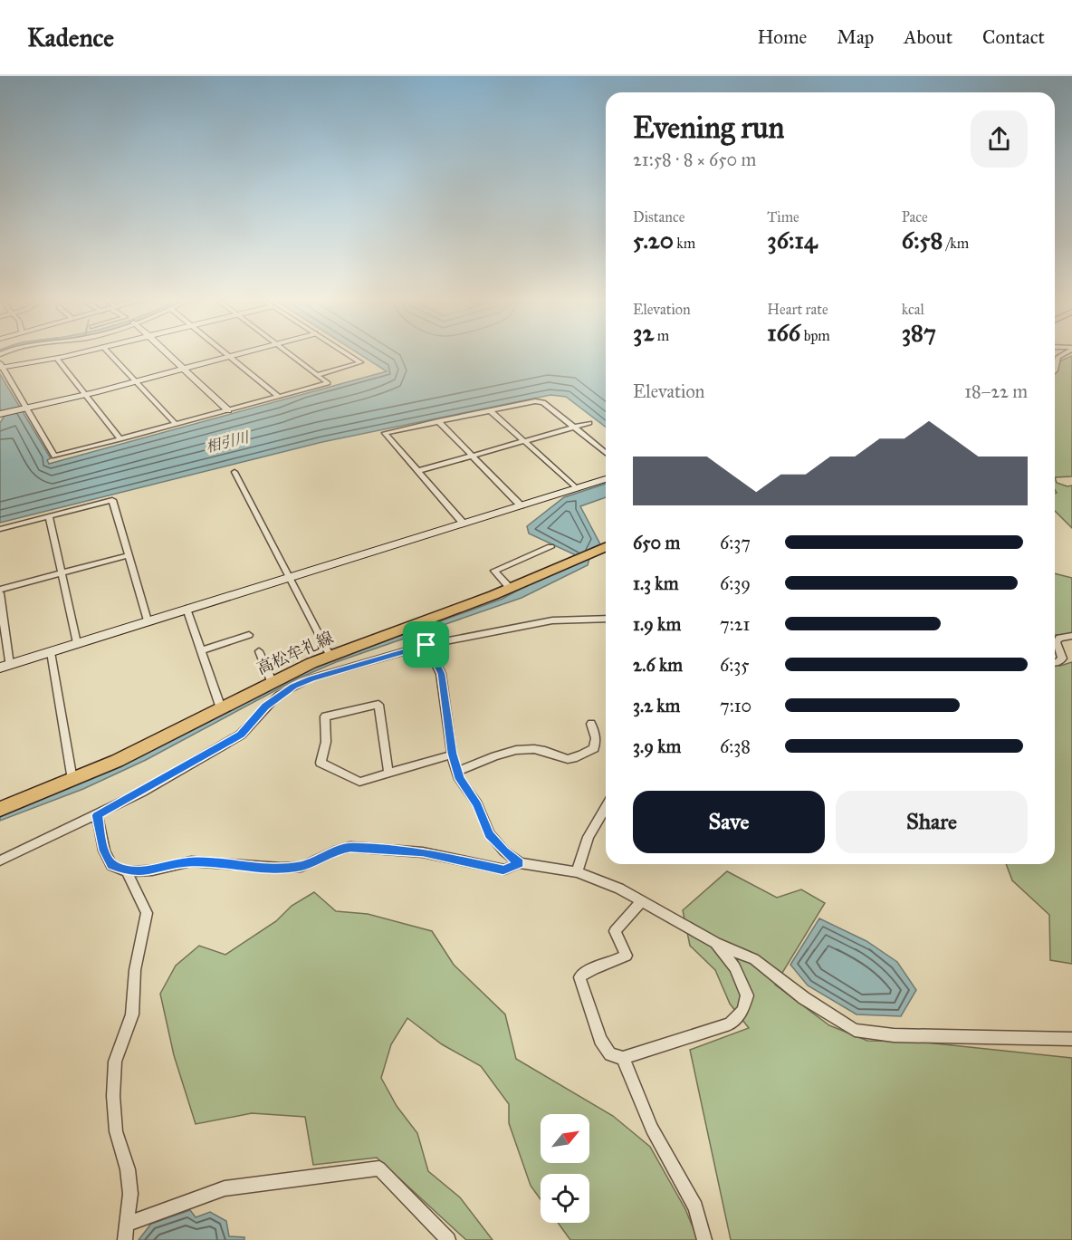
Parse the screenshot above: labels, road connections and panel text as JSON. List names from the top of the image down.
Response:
{
  "streets": {
    "main road": ["高松牟礼線"]
  },
  "water": ["相引川"],
  "north": "top right",
  "page": {
    "header": "Kadence",
    "nav": [
      "Home",
      "Map",
      "About",
      "Contact"
    ],
    "heading": ["Evening run", "21:58 · 8 × 650 m"],
    "stats": [
      ["Distance", "5.20 km"],
      ["Time", "36:14"],
      ["Pace", "6:58 /km"],
      ["Elevation", "32 m"],
      ["Heart rate", "166 bpm"],
      ["kcal", "387"]
    ],
    "chart": ["Elevation", "18–22 m"],
    "list": [
      {
        "name": "650 m",
        "note": "6:37"
      },
      {
        "name": "1.3 km",
        "note": "6:39"
      },
      {
        "name": "1.9 km",
        "note": "7:21"
      },
      {
        "name": "2.6 km",
        "note": "6:35"
      },
      {
        "name": "3.2 km",
        "note": "7:10"
      },
      {
        "name": "3.9 km",
        "note": "6:38"
      }
    ],
    "buttons": ["Save", "Share"]
  }
}
